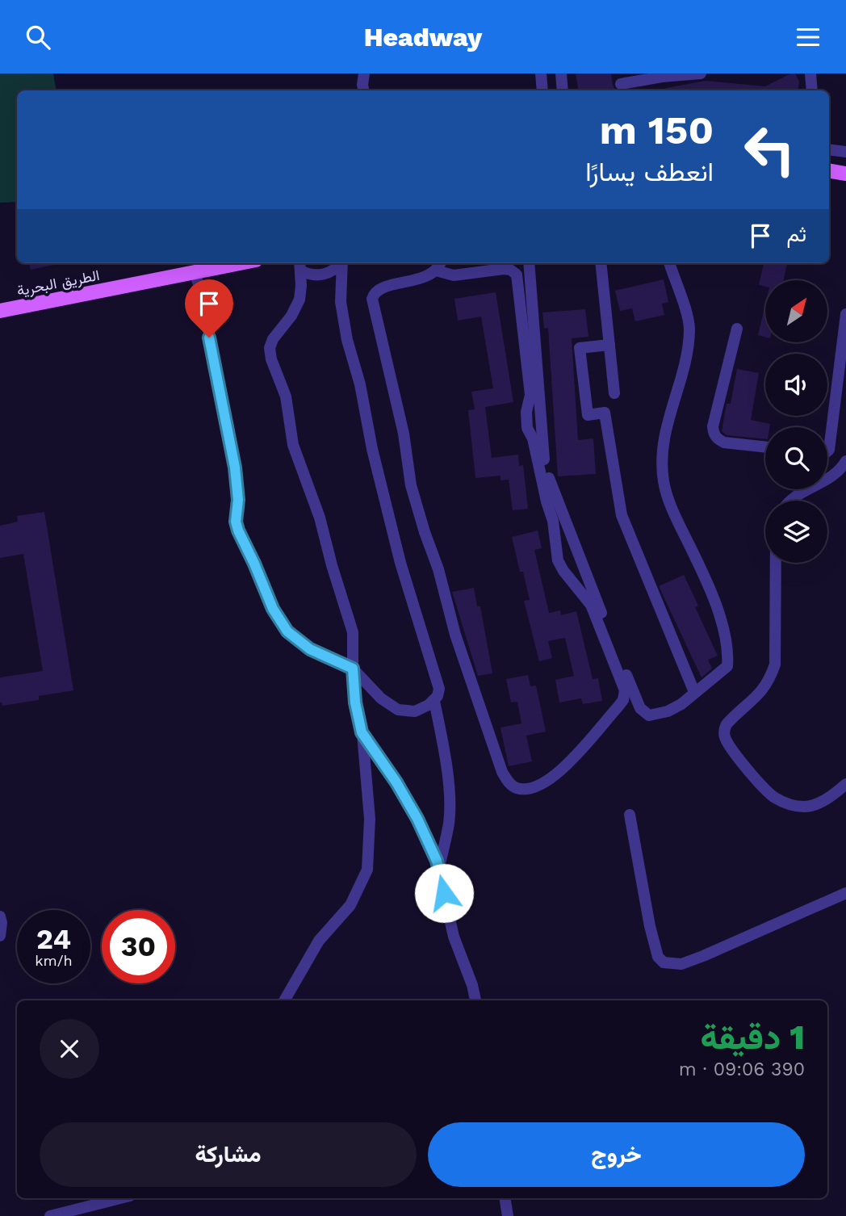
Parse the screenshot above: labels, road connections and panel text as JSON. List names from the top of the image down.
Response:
{
  "streets": {
    "main road": ["الطريق البحرية"]
  },
  "north": "top right",
  "page": {
    "header": "Headway",
    "turn": ["150 m", "انعطف يسارًا"],
    "then": "ثم",
    "speed": "24 km/h",
    "limit": "30",
    "heading": ["1 دقيقة", "390 m · 09:06"],
    "buttons": ["خروج", "مشاركة"]
  }
}
